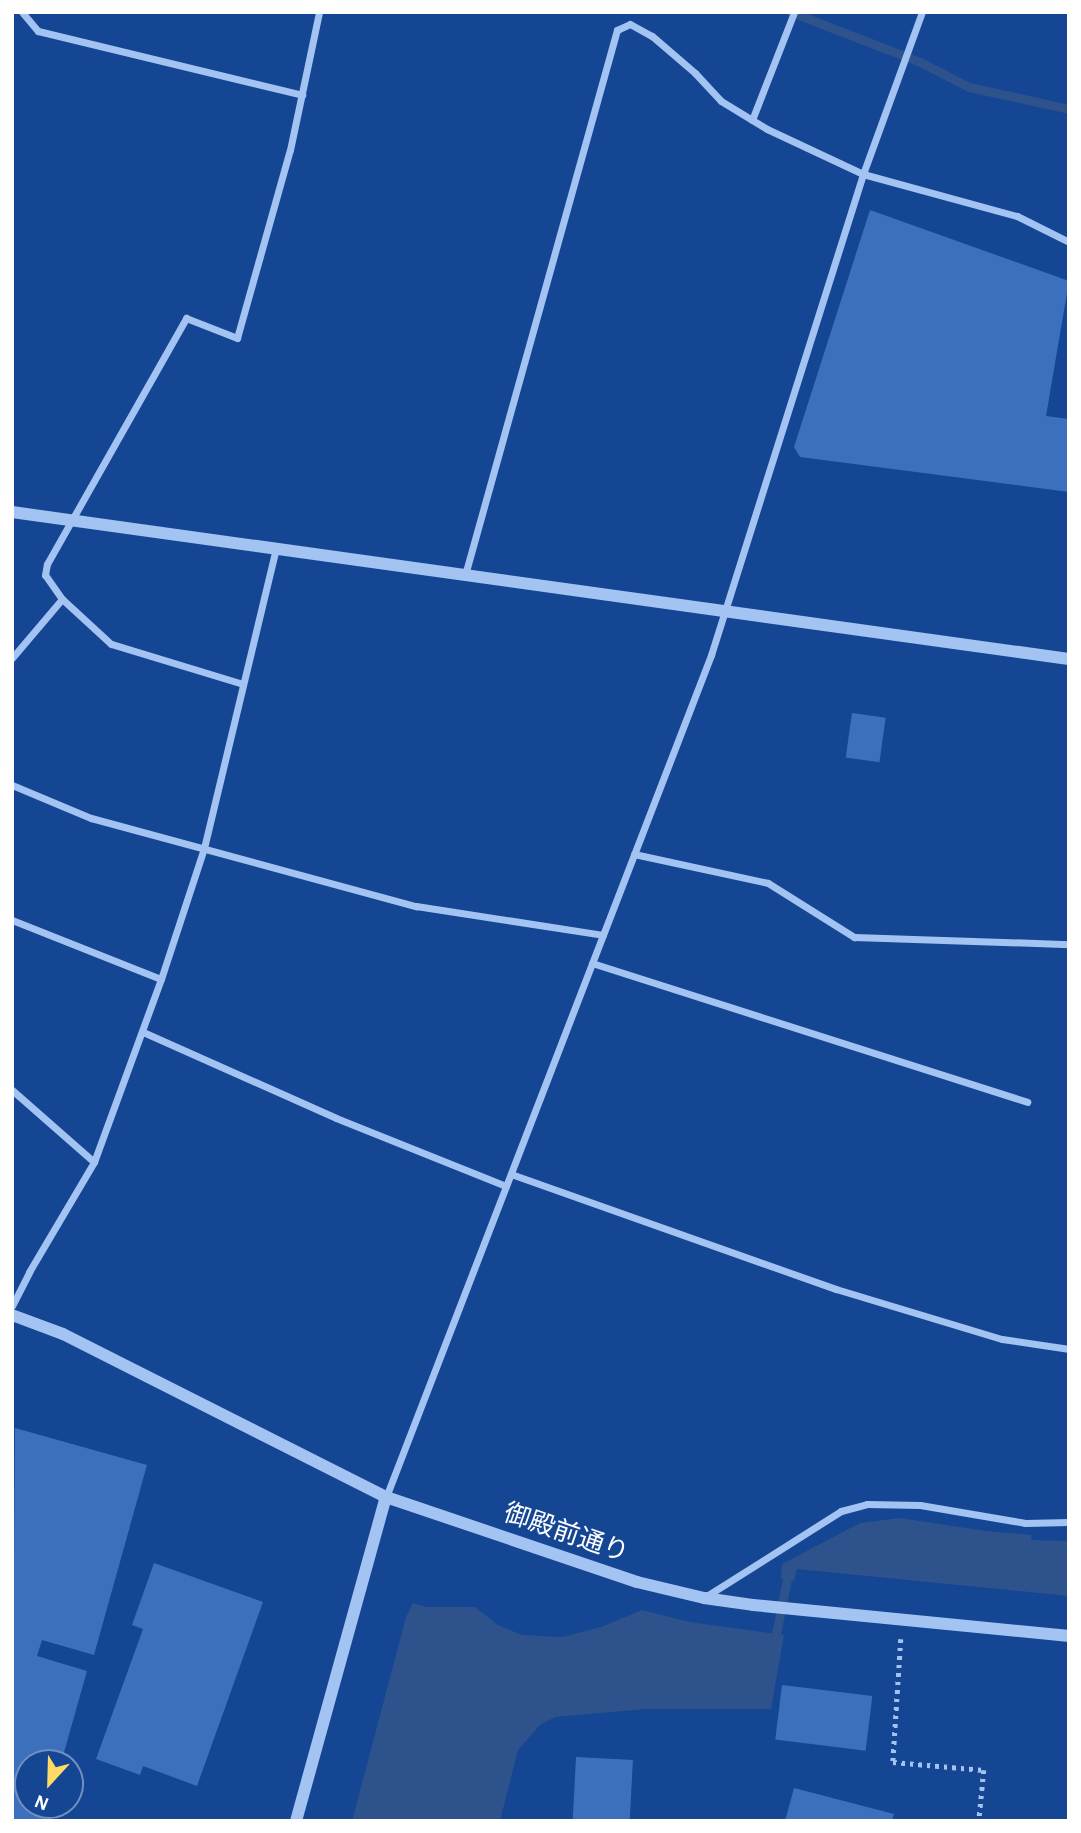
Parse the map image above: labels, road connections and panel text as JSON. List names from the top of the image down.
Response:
{
  "streets": {
    "street": ["御殿前通り"]
  },
  "north": "bottom"
}
